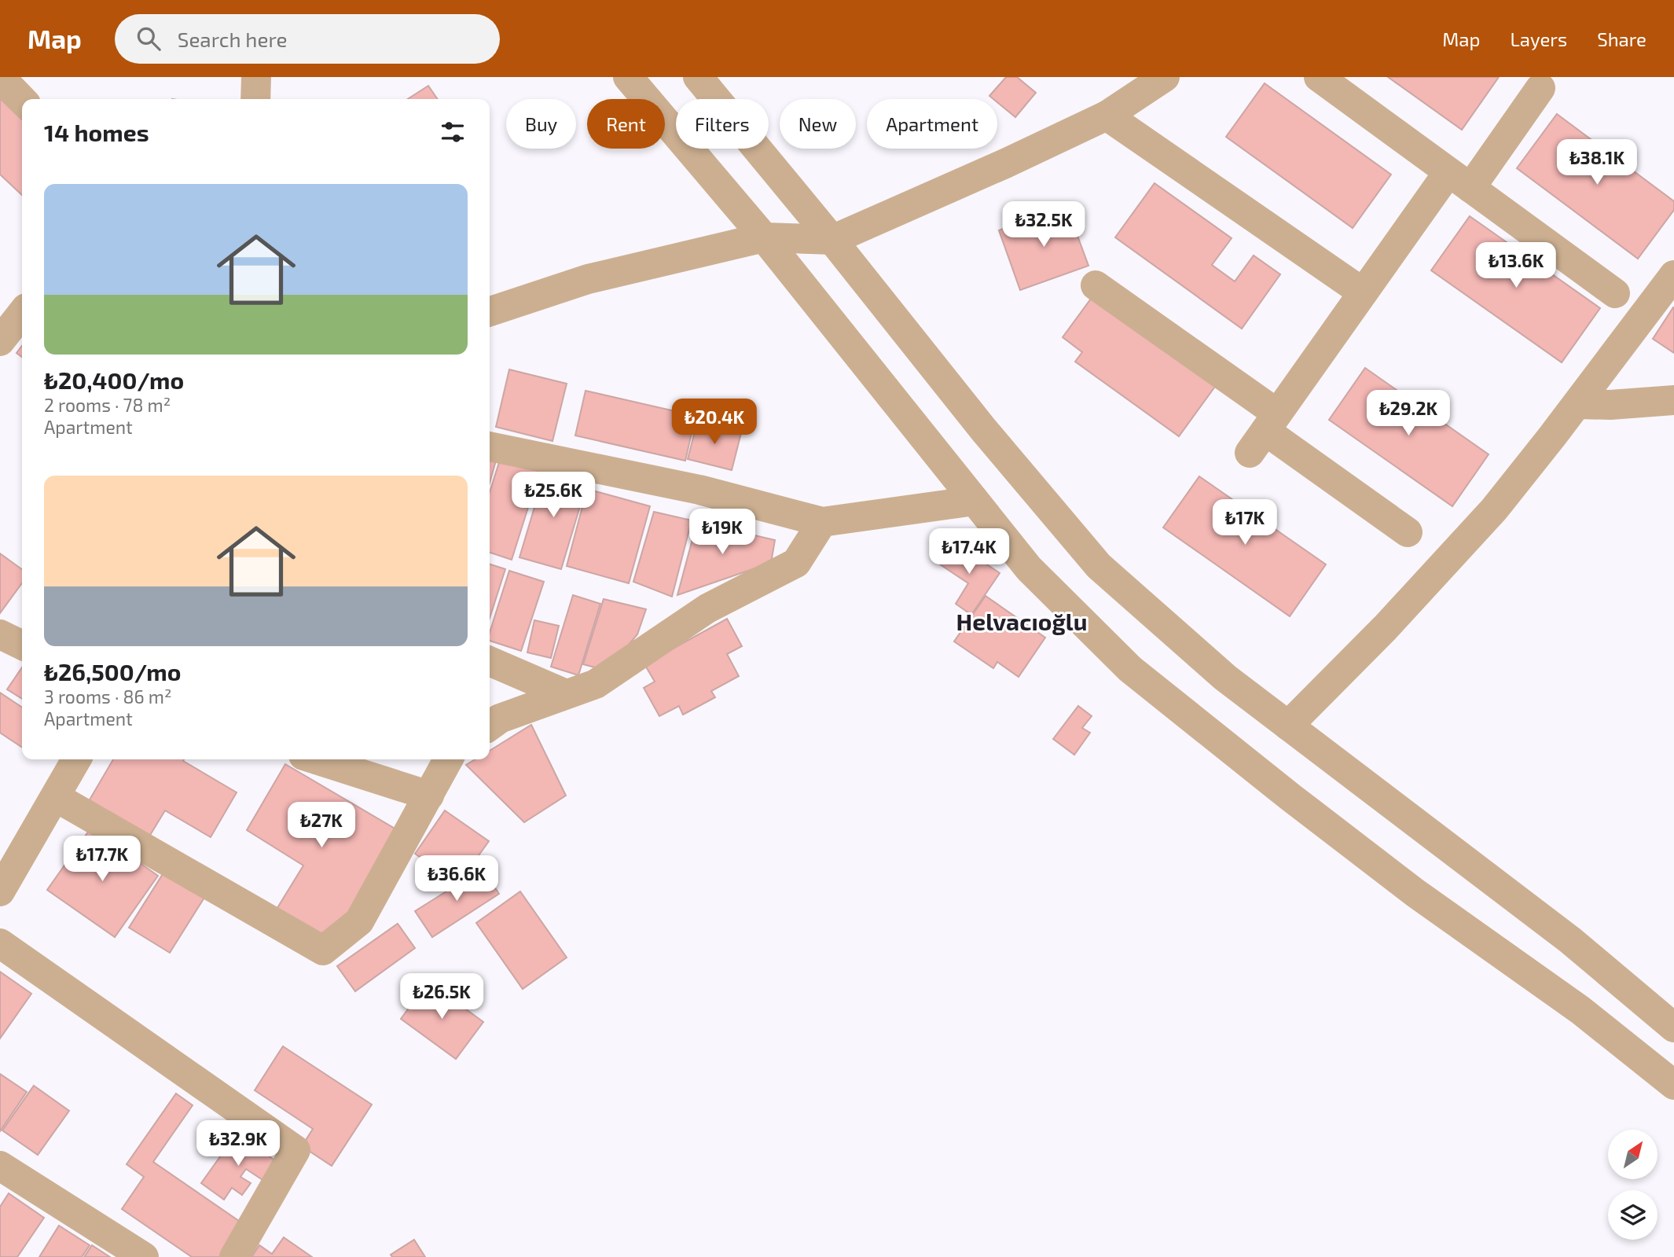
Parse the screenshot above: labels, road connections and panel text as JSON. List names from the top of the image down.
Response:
{
  "districts": ["Helvacıoğlu"],
  "north": "top right",
  "page": {
    "header": "Map",
    "search": "Search here",
    "nav": ["Map", "Layers", "Share"],
    "chip": [
      "Buy",
      "Rent",
      "Filters",
      "New",
      "Apartment"
    ],
    "heading": "14 homes",
    "price": [
      "₺38.1K",
      "₺32.5K",
      "₺13.6K",
      "₺29.2K",
      "₺20.4K",
      "₺25.6K",
      "₺17K",
      "₺19K",
      "₺17.4K",
      "₺27K",
      "₺17.7K",
      "₺36.6K",
      "₺26.5K",
      "₺32.9K"
    ],
    "list": [
      {
        "name": "₺20,400/mo",
        "note": "2 rooms · 78 m² · Apartment"
      },
      {
        "name": "₺26,500/mo",
        "note": "3 rooms · 86 m² · Apartment"
      }
    ]
  }
}
